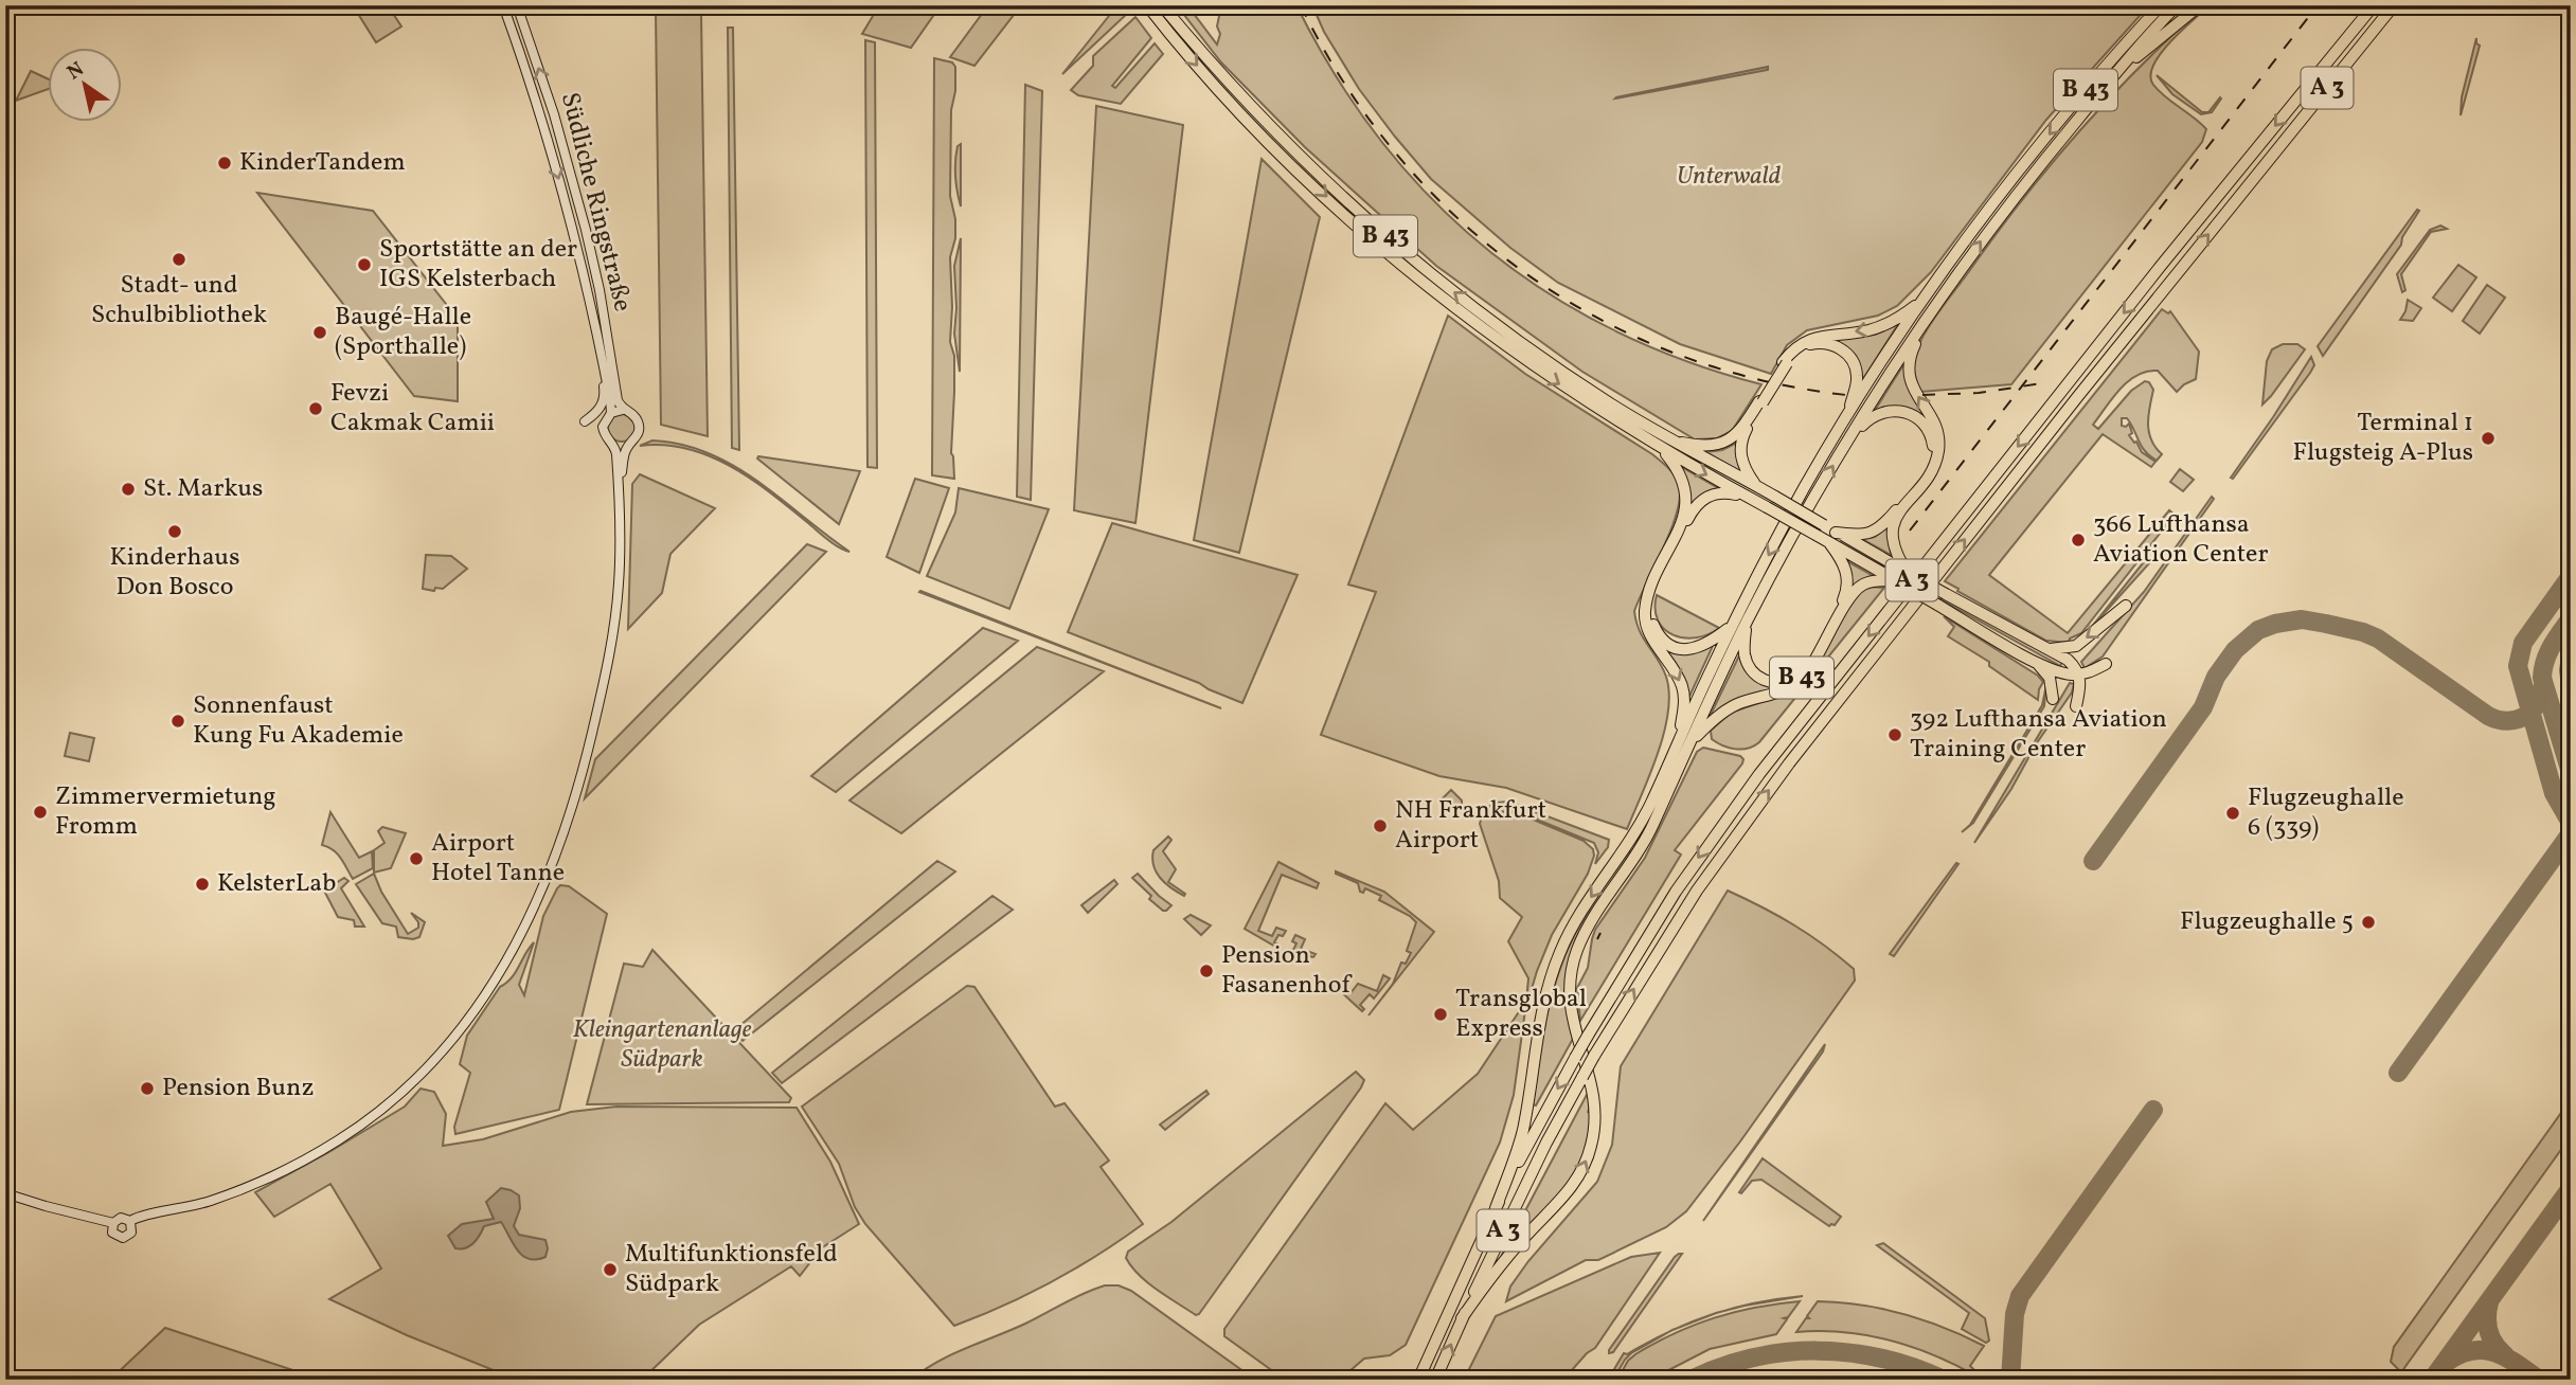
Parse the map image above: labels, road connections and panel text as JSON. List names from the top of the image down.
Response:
{
  "streets": {
    "highway": ["A 3", "B 43"],
    "main road": ["Südliche Ringstraße"]
  },
  "crossings": [
    ["A 3", "B 43"]
  ],
  "parks": ["Unterwald", "Kleingartenanlage Südpark"],
  "places": [
    "KinderTandem",
    "Stadt- und Schulbibliothek",
    "Sportstätte an der IGS Kelsterbach",
    "Baugé-Halle (Sporthalle)",
    "Fevzi Cakmak Camii",
    "Terminal 1 Flugsteig A-Plus",
    "St. Markus",
    "Kinderhaus Don Bosco",
    "366 Lufthansa Aviation Center",
    "Sonnenfaust Kung Fu Akademie",
    "392 Lufthansa Aviation Training Center",
    "Zimmervermietung Fromm",
    "Flugzeughalle 6 (339)",
    "NH Frankfurt Airport",
    "Airport Hotel Tanne",
    "KelsterLab",
    "Flugzeughalle 5",
    "Pension Fasanenhof",
    "Transglobal Express",
    "Pension Bunz",
    "Multifunktionsfeld Südpark"
  ],
  "north": "top left"
}
